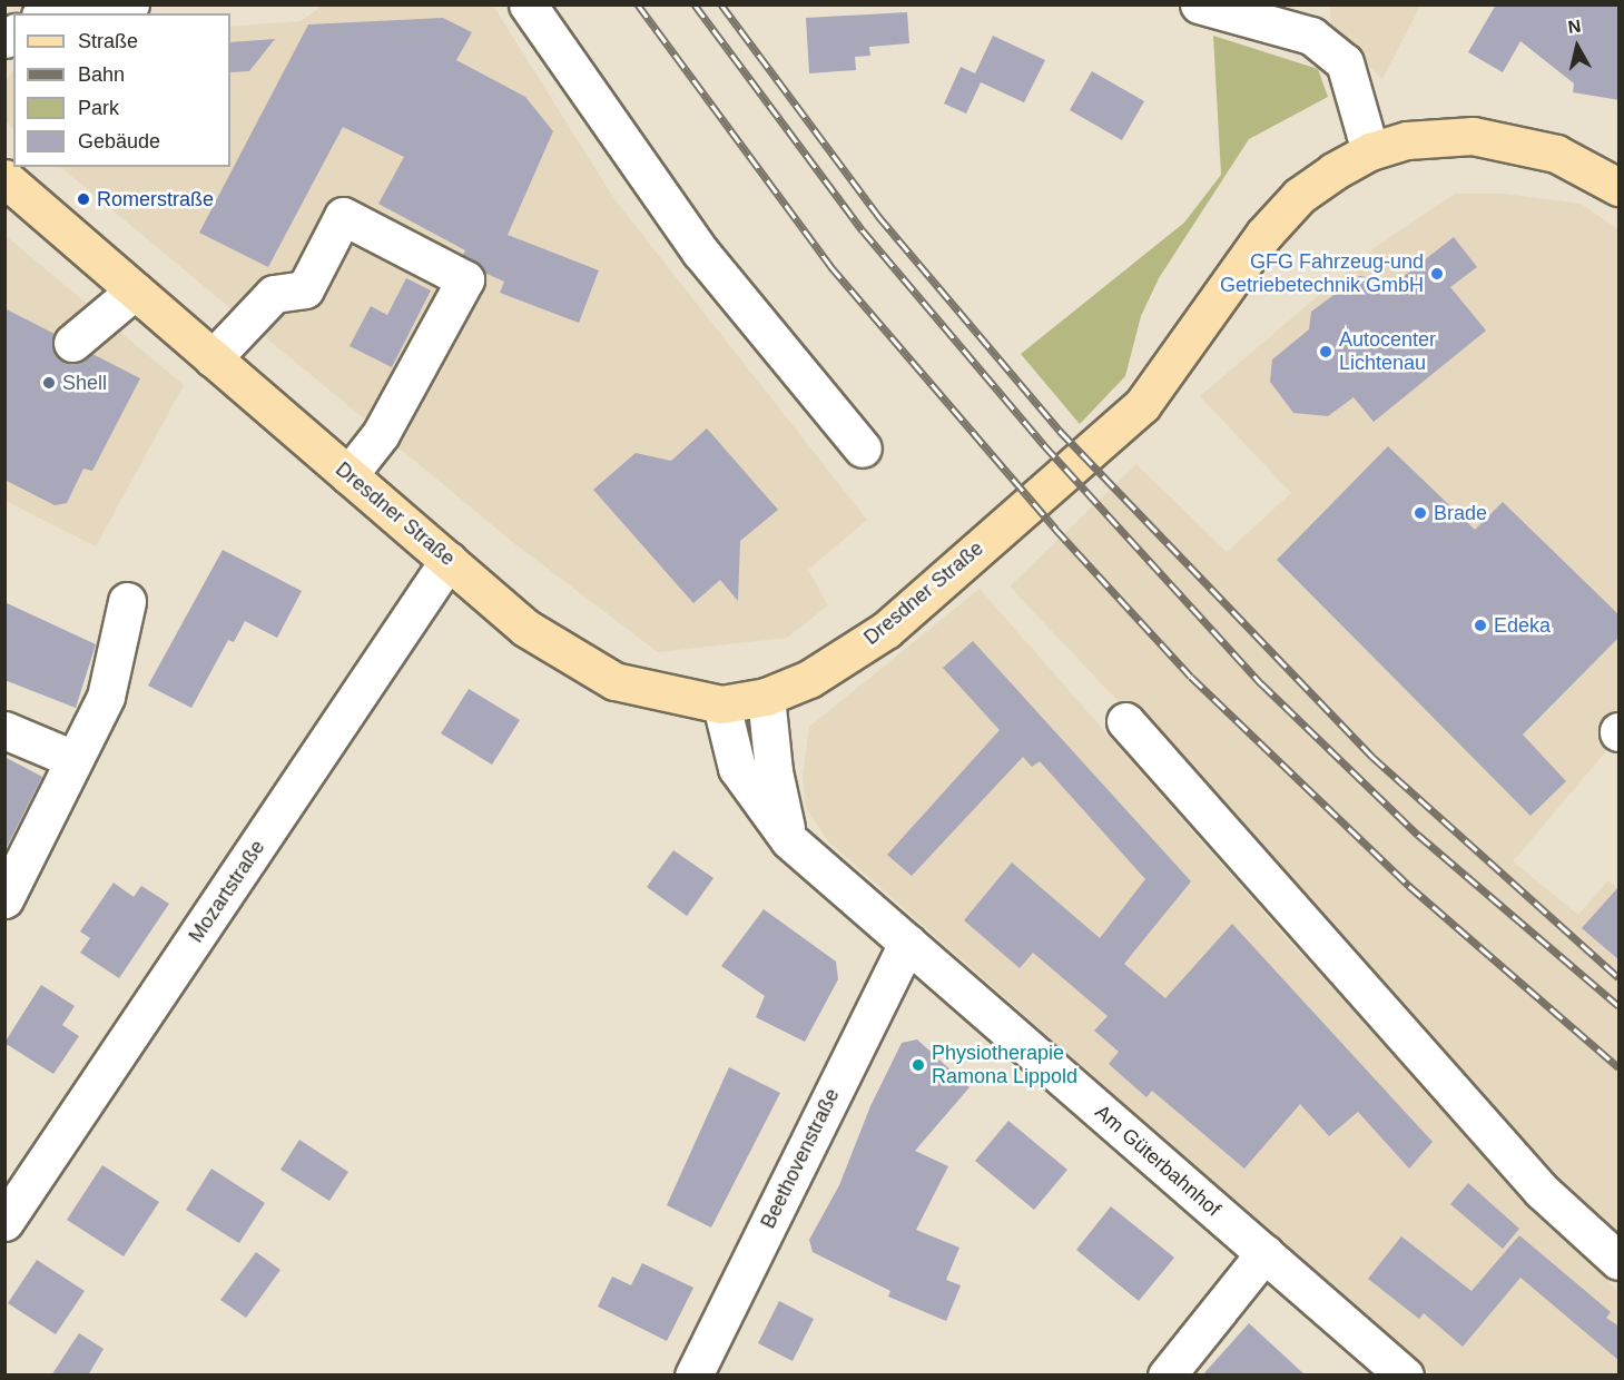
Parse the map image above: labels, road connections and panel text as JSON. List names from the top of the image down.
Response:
{
  "streets": {
    "main road": ["Dresdner Straße"],
    "street": ["Mozartstraße", "Beethovenstraße", "Am Güterbahnhof"]
  },
  "crossings": [
    ["Dresdner Straße", "Mozartstraße"],
    ["Dresdner Straße", "Am Güterbahnhof"],
    ["Beethovenstraße", "Am Güterbahnhof"]
  ],
  "places": [
    "Romerstraße",
    "GFG Fahrzeug-und Getriebetechnik GmbH",
    "Autocenter Lichtenau",
    "Shell",
    "Brade",
    "Edeka",
    "Physiotherapie Ramona Lippold"
  ],
  "legend": [
    "Straße",
    "Bahn",
    "Park",
    "Gebäude"
  ],
  "north": "top"
}
